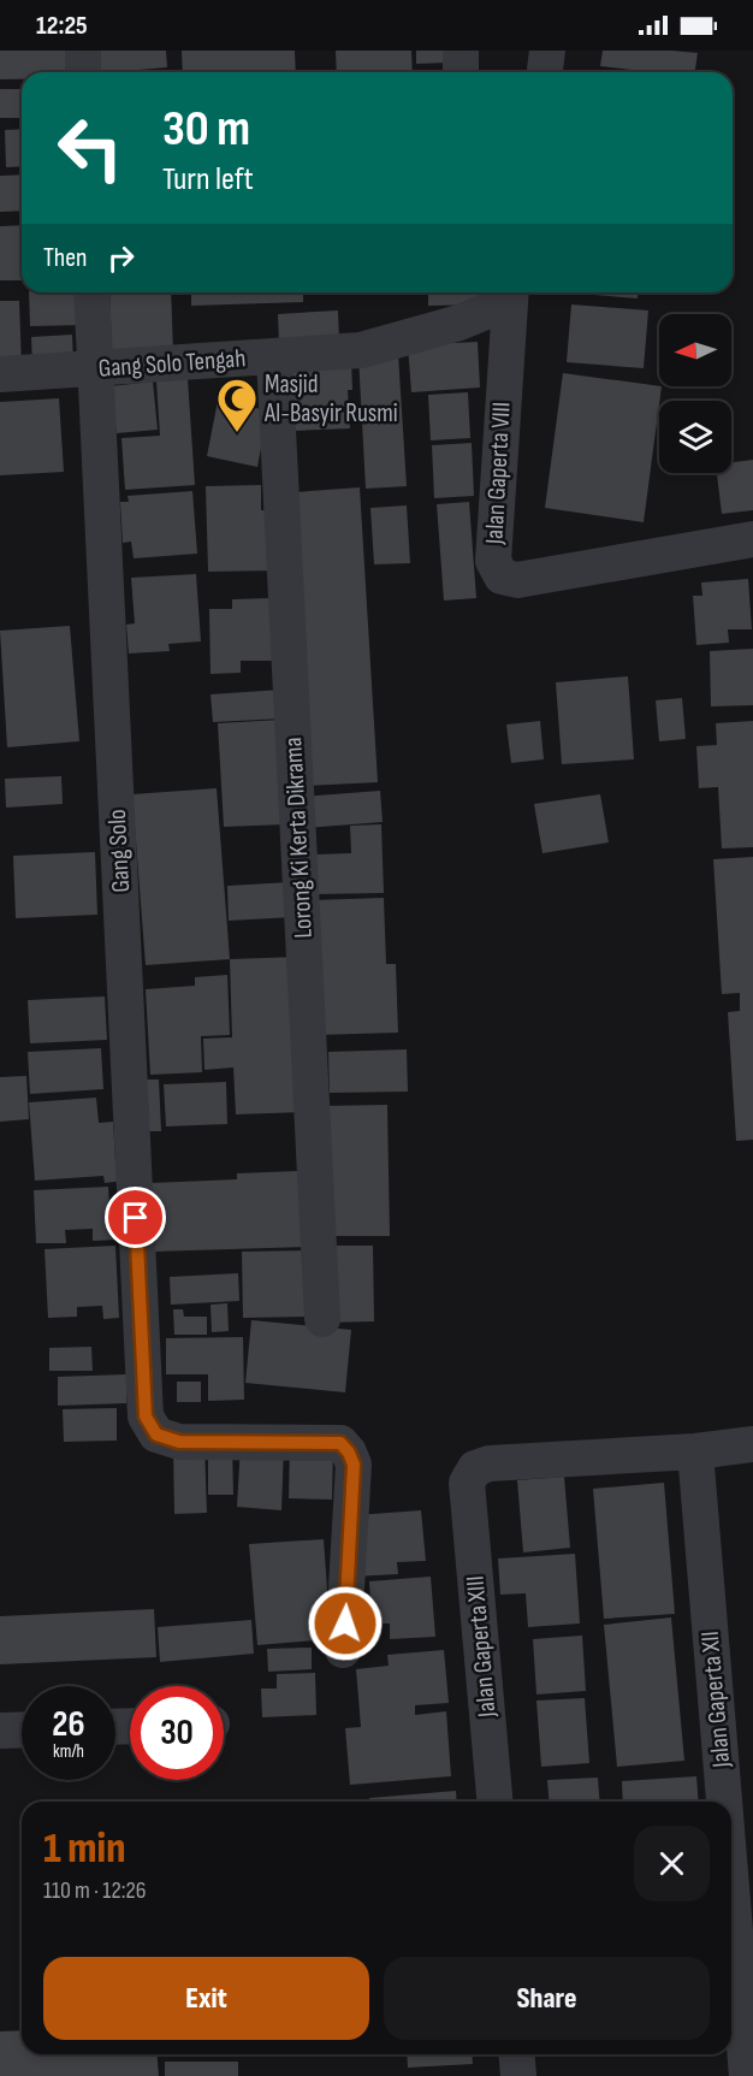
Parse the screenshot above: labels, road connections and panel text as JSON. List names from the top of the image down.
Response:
{
  "streets": {
    "street": [
      "Gang Solo Tengah",
      "Jalan Gaperta VIII",
      "Lorong Ki Kerta Dikrama",
      "Gang Solo",
      "Jalan Gaperta XIII",
      "Jalan Gaperta XII"
    ]
  },
  "crossings": [
    ["Gang Solo Tengah", "Jalan Gaperta VIII"],
    ["Gang Solo Tengah", "Lorong Ki Kerta Dikrama"],
    ["Gang Solo Tengah", "Gang Solo"],
    ["Jalan Gaperta XIII", "Jalan Gaperta XII"]
  ],
  "places": {
    "mosque": ["Masjid Al-Basyir Rusmi"]
  },
  "north": "left",
  "page": {
    "status": "12:25",
    "turn": ["30 m", "Turn left"],
    "then": "Then",
    "speed": "26 km/h",
    "limit": "30",
    "heading": ["1 min", "110 m · 12:26"],
    "buttons": ["Exit", "Share"]
  }
}
